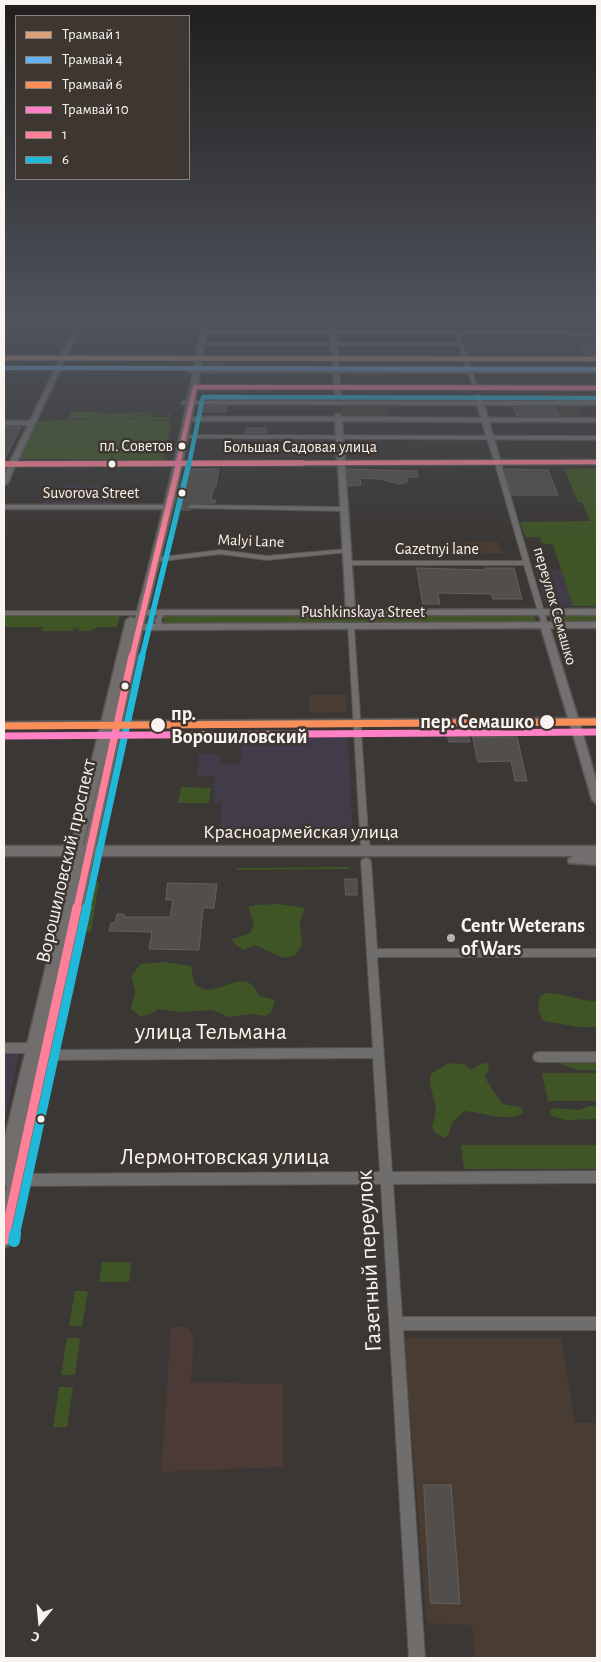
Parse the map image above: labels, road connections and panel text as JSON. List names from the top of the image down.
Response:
{
  "streets": {
    "main road": ["Красноармейская улица", "Ворошиловский проспект"],
    "street": [
      "Большая Садовая улица",
      "Suvorova Street",
      "Malyi Lane",
      "Gazetnyi lane",
      "переулок Семашко",
      "Pushkinskaya Street",
      "улица Тельмана",
      "Лермонтовская улица",
      "Газетный переулок"
    ]
  },
  "crossings": [
    ["Большая Садовая улица", "переулок Семашко"],
    ["Большая Садовая улица", "Ворошиловский проспект"],
    ["Suvorova Street", "Ворошиловский проспект"],
    ["Malyi Lane", "Ворошиловский проспект"],
    ["Gazetnyi lane", "переулок Семашко"],
    ["переулок Семашко", "Pushkinskaya Street"],
    ["Pushkinskaya Street", "Ворошиловский проспект"],
    ["Pushkinskaya Street", "Газетный переулок"],
    ["Красноармейская улица", "Ворошиловский проспект"],
    ["Красноармейская улица", "Газетный переулок"],
    ["Ворошиловский проспект", "улица Тельмана"],
    ["Ворошиловский проспект", "Лермонтовская улица"],
    ["улица Тельмана", "Газетный переулок"],
    ["Лермонтовская улица", "Газетный переулок"]
  ],
  "places": [
    "пл. Советов",
    "пер. Семашко",
    "пр. Ворошиловский",
    "Centr Weterans of Wars"
  ],
  "lines": [
    "transit line 1",
    "transit line 6",
    "tram line 6",
    "tram line 10"
  ],
  "legend": [
    "Трамвай 1",
    "Трамвай 4",
    "Трамвай 6",
    "Трамвай 10",
    "1",
    "6"
  ],
  "north": "bottom"
}
